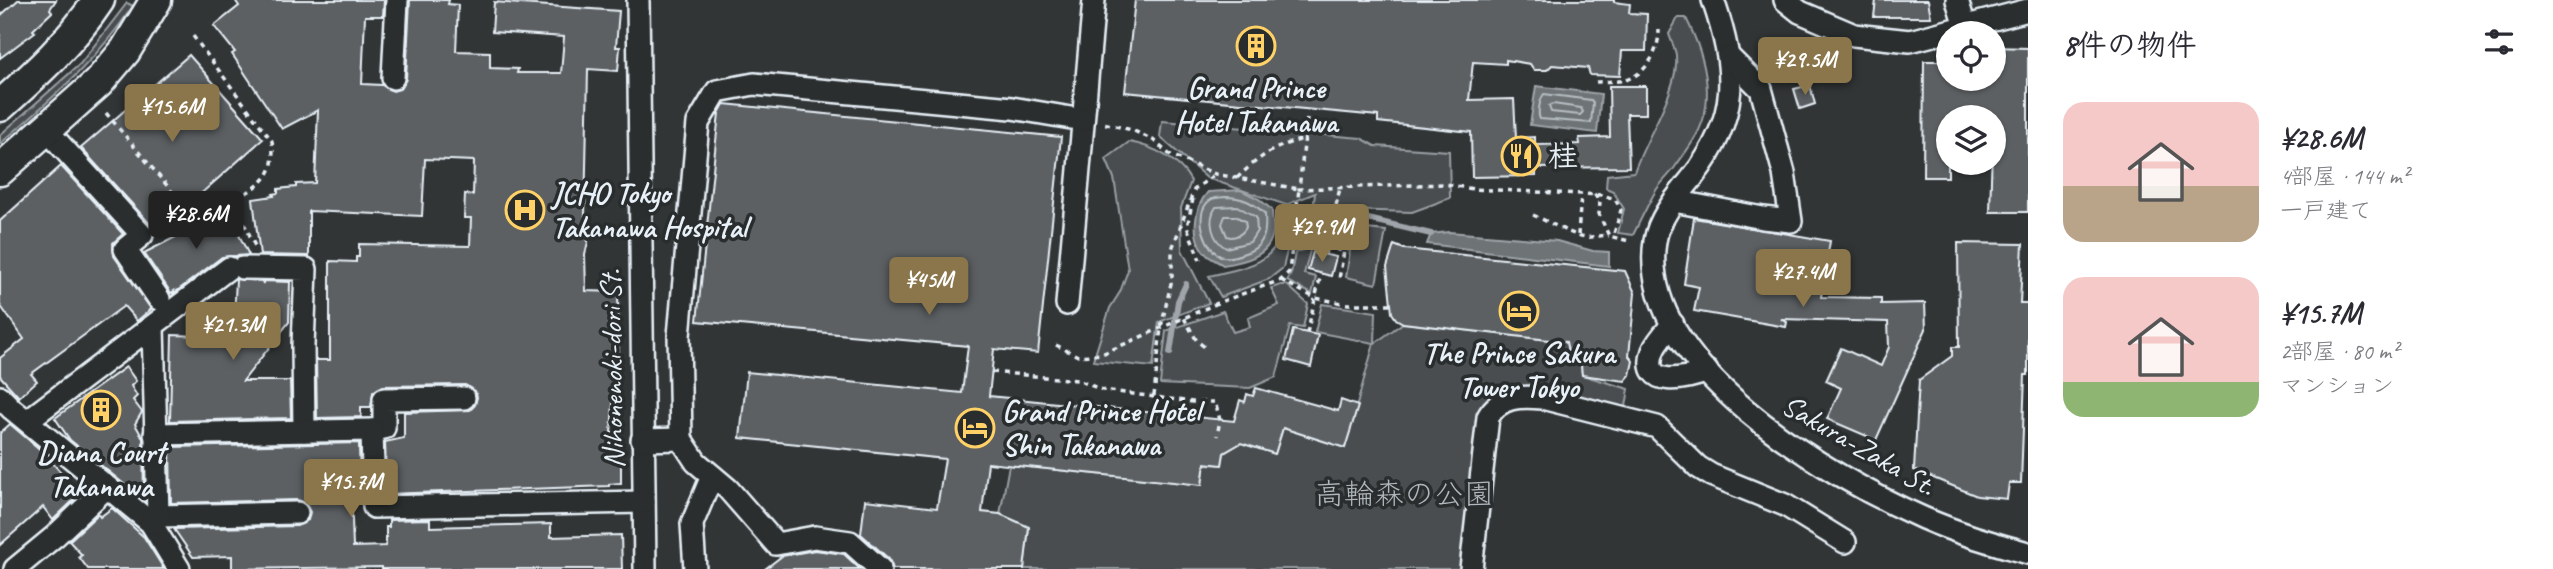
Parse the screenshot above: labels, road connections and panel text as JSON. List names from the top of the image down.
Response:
{
  "streets": {
    "street": ["Nihonenoki-dori St.", "Sakura-Zaka St."]
  },
  "parks": ["高輪森の公園"],
  "places": {
    "building": ["Grand Prince Hotel Takanawa", "Diana Court Takanawa"],
    "restaurant": ["桂"],
    "hospital": ["JCHO Tokyo Takanawa Hospital"],
    "hotel": ["The Prince Sakura Tower Tokyo", "Grand Prince Hotel Shin Takanawa"]
  },
  "page": {
    "heading": "8件の物件",
    "price": [
      "¥29.5M",
      "¥15.6M",
      "¥28.6M",
      "¥29.9M",
      "¥27.4M",
      "¥45M",
      "¥21.3M",
      "¥15.7M"
    ],
    "list": [
      {
        "name": "¥28.6M",
        "note": "4部屋 · 144 m² · 一戸建て"
      },
      {
        "name": "¥15.7M",
        "note": "2部屋 · 80 m² · マンション"
      }
    ]
  }
}
